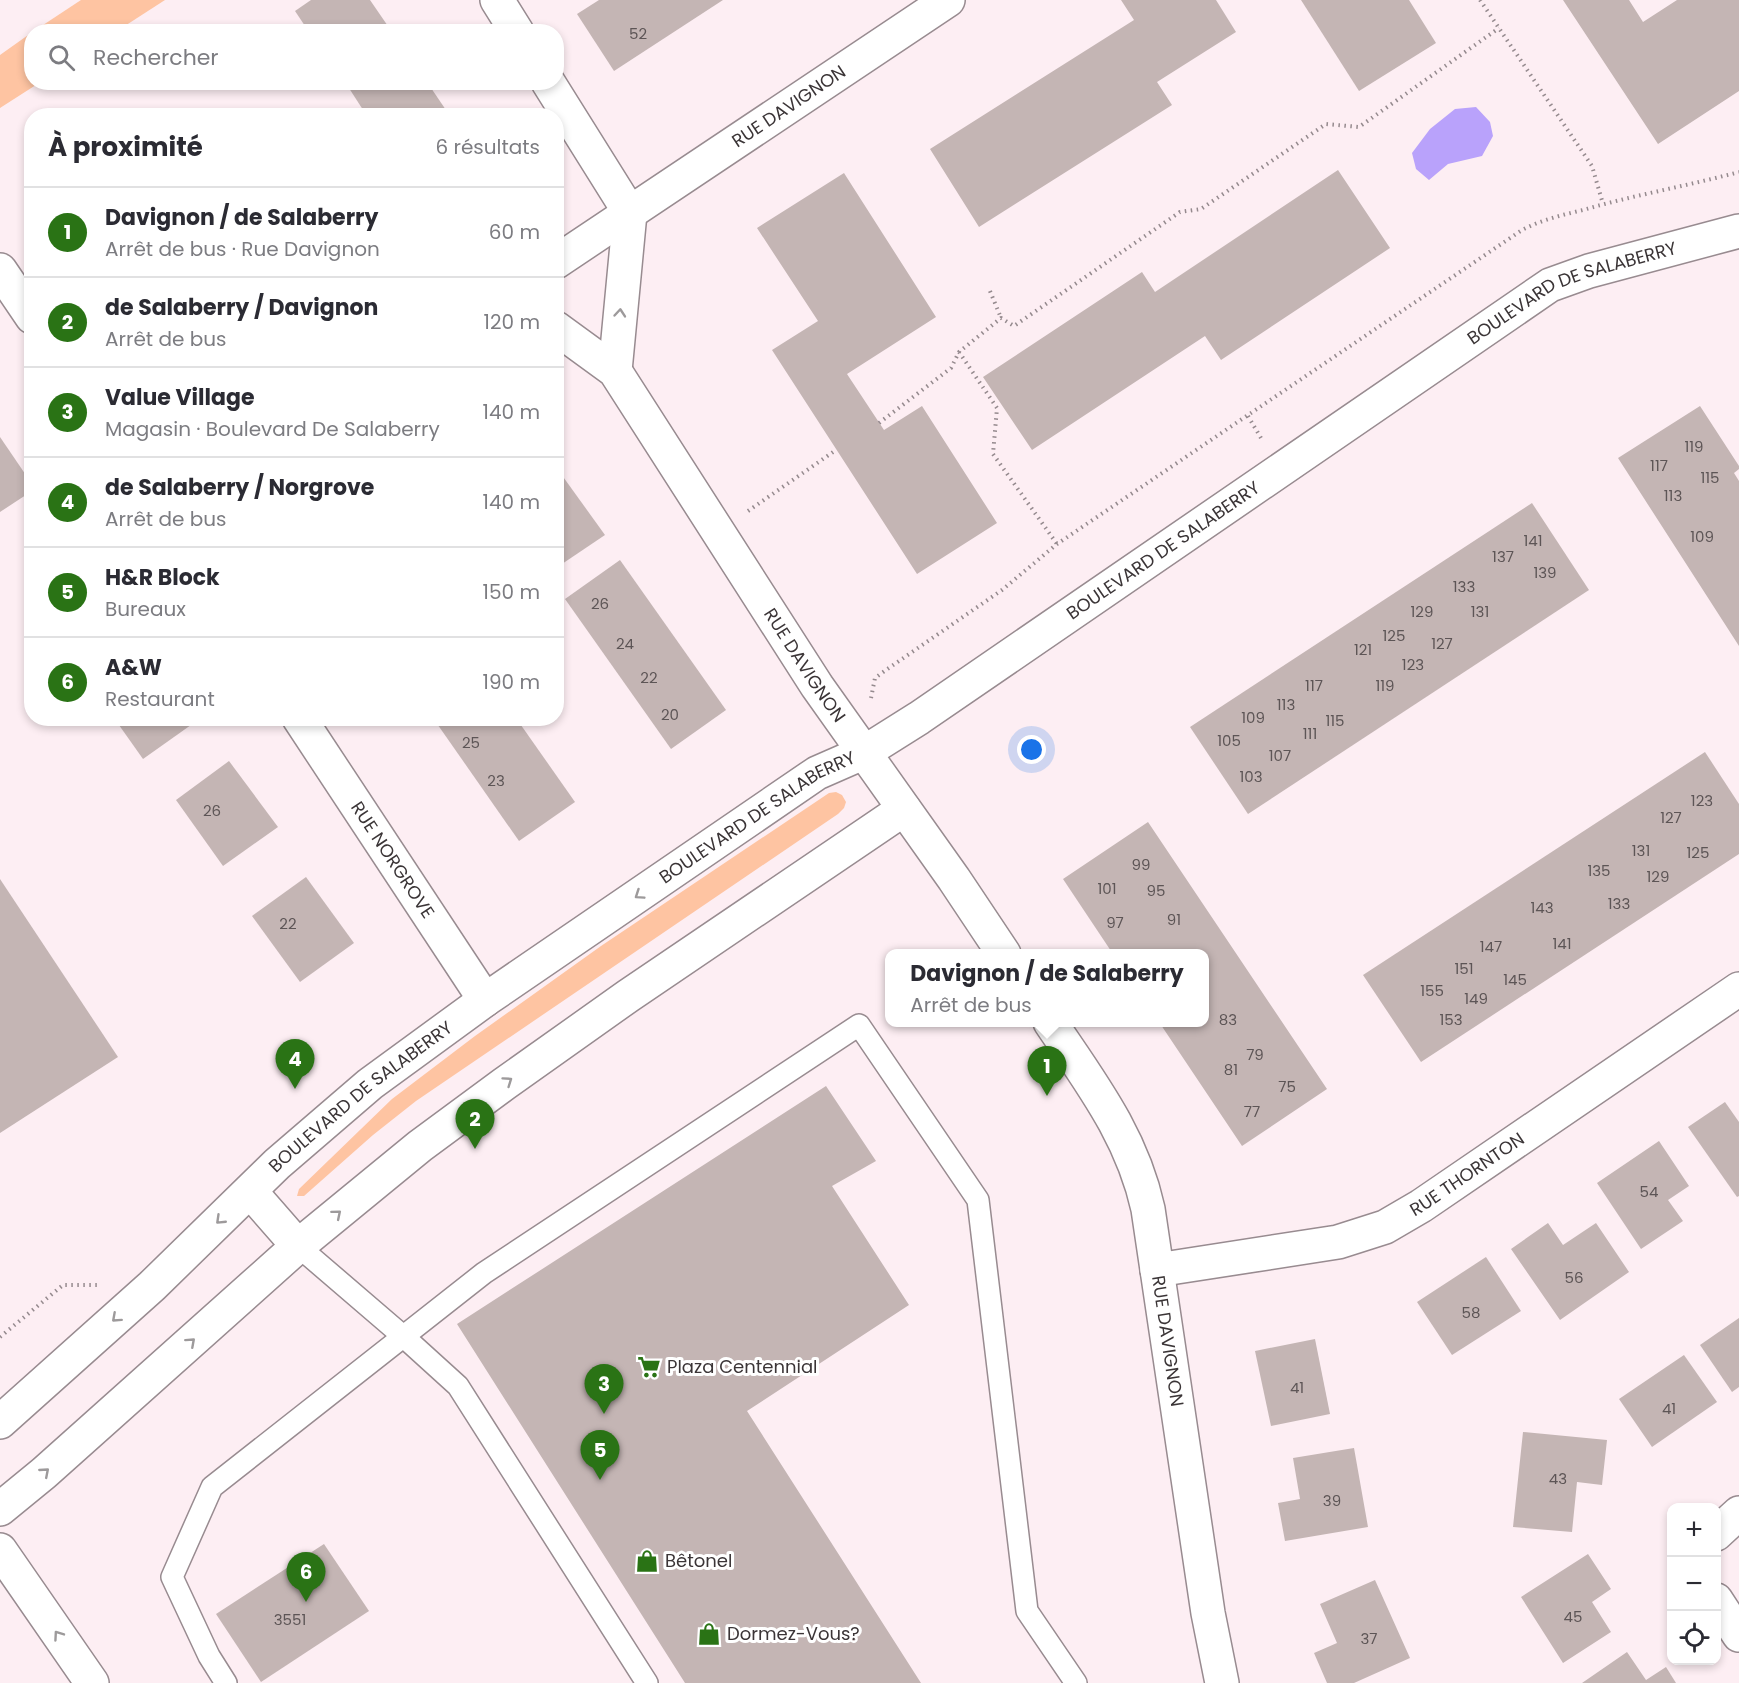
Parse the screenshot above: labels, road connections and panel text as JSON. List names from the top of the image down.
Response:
{
  "streets": {
    "street": [
      "RUE DAVIGNON",
      "BOULEVARD DE SALABERRY",
      "RUE NORGROVE",
      "RUE THORNTON"
    ]
  },
  "crossings": [
    ["RUE DAVIGNON", "BOULEVARD DE SALABERRY"],
    ["RUE DAVIGNON", "RUE THORNTON"],
    ["BOULEVARD DE SALABERRY", "RUE NORGROVE"]
  ],
  "places": {
    "supermarket": ["Plaza Centennial"],
    "shop": ["Bêtonel", "Dormez-Vous?"]
  },
  "house_numbers": [
    "52",
    "119",
    "117",
    "115",
    "113",
    "109",
    "141",
    "137",
    "139",
    "133",
    "26",
    "129",
    "131",
    "125",
    "24",
    "127",
    "121",
    "123",
    "22",
    "117",
    "119",
    "113",
    "20",
    "109",
    "115",
    "111",
    "105",
    "25",
    "107",
    "103",
    "23",
    "123",
    "26",
    "127",
    "131",
    "125",
    "99",
    "135",
    "129",
    "101",
    "95",
    "133",
    "143",
    "91",
    "97",
    "22",
    "141",
    "147",
    "151",
    "145",
    "155",
    "149",
    "83",
    "153",
    "79",
    "81",
    "75",
    "77",
    "54",
    "56",
    "58",
    "41",
    "41",
    "43",
    "39",
    "45",
    "3551",
    "37"
  ],
  "page": {
    "search": "Rechercher",
    "heading": ["À proximité", "6 résultats"],
    "list": [
      {
        "mark": "1",
        "name": "Davignon / de Salaberry",
        "note": "Arrêt de bus · Rue Davignon",
        "value": "60 m"
      },
      {
        "mark": "2",
        "name": "de Salaberry / Davignon",
        "note": "Arrêt de bus",
        "value": "120 m"
      },
      {
        "mark": "3",
        "name": "Value Village",
        "note": "Magasin · Boulevard De Salaberry",
        "value": "140 m"
      },
      {
        "mark": "4",
        "name": "de Salaberry / Norgrove",
        "note": "Arrêt de bus",
        "value": "140 m"
      },
      {
        "mark": "5",
        "name": "H&R Block",
        "note": "Bureaux",
        "value": "150 m"
      },
      {
        "mark": "6",
        "name": "A&W",
        "note": "Restaurant",
        "value": "190 m"
      }
    ],
    "popup": ["Davignon / de Salaberry", "Arrêt de bus"],
    "pins": [
      "4",
      "1",
      "2",
      "3",
      "5",
      "6"
    ],
    "map_buttons": ["+", "−"]
  }
}
